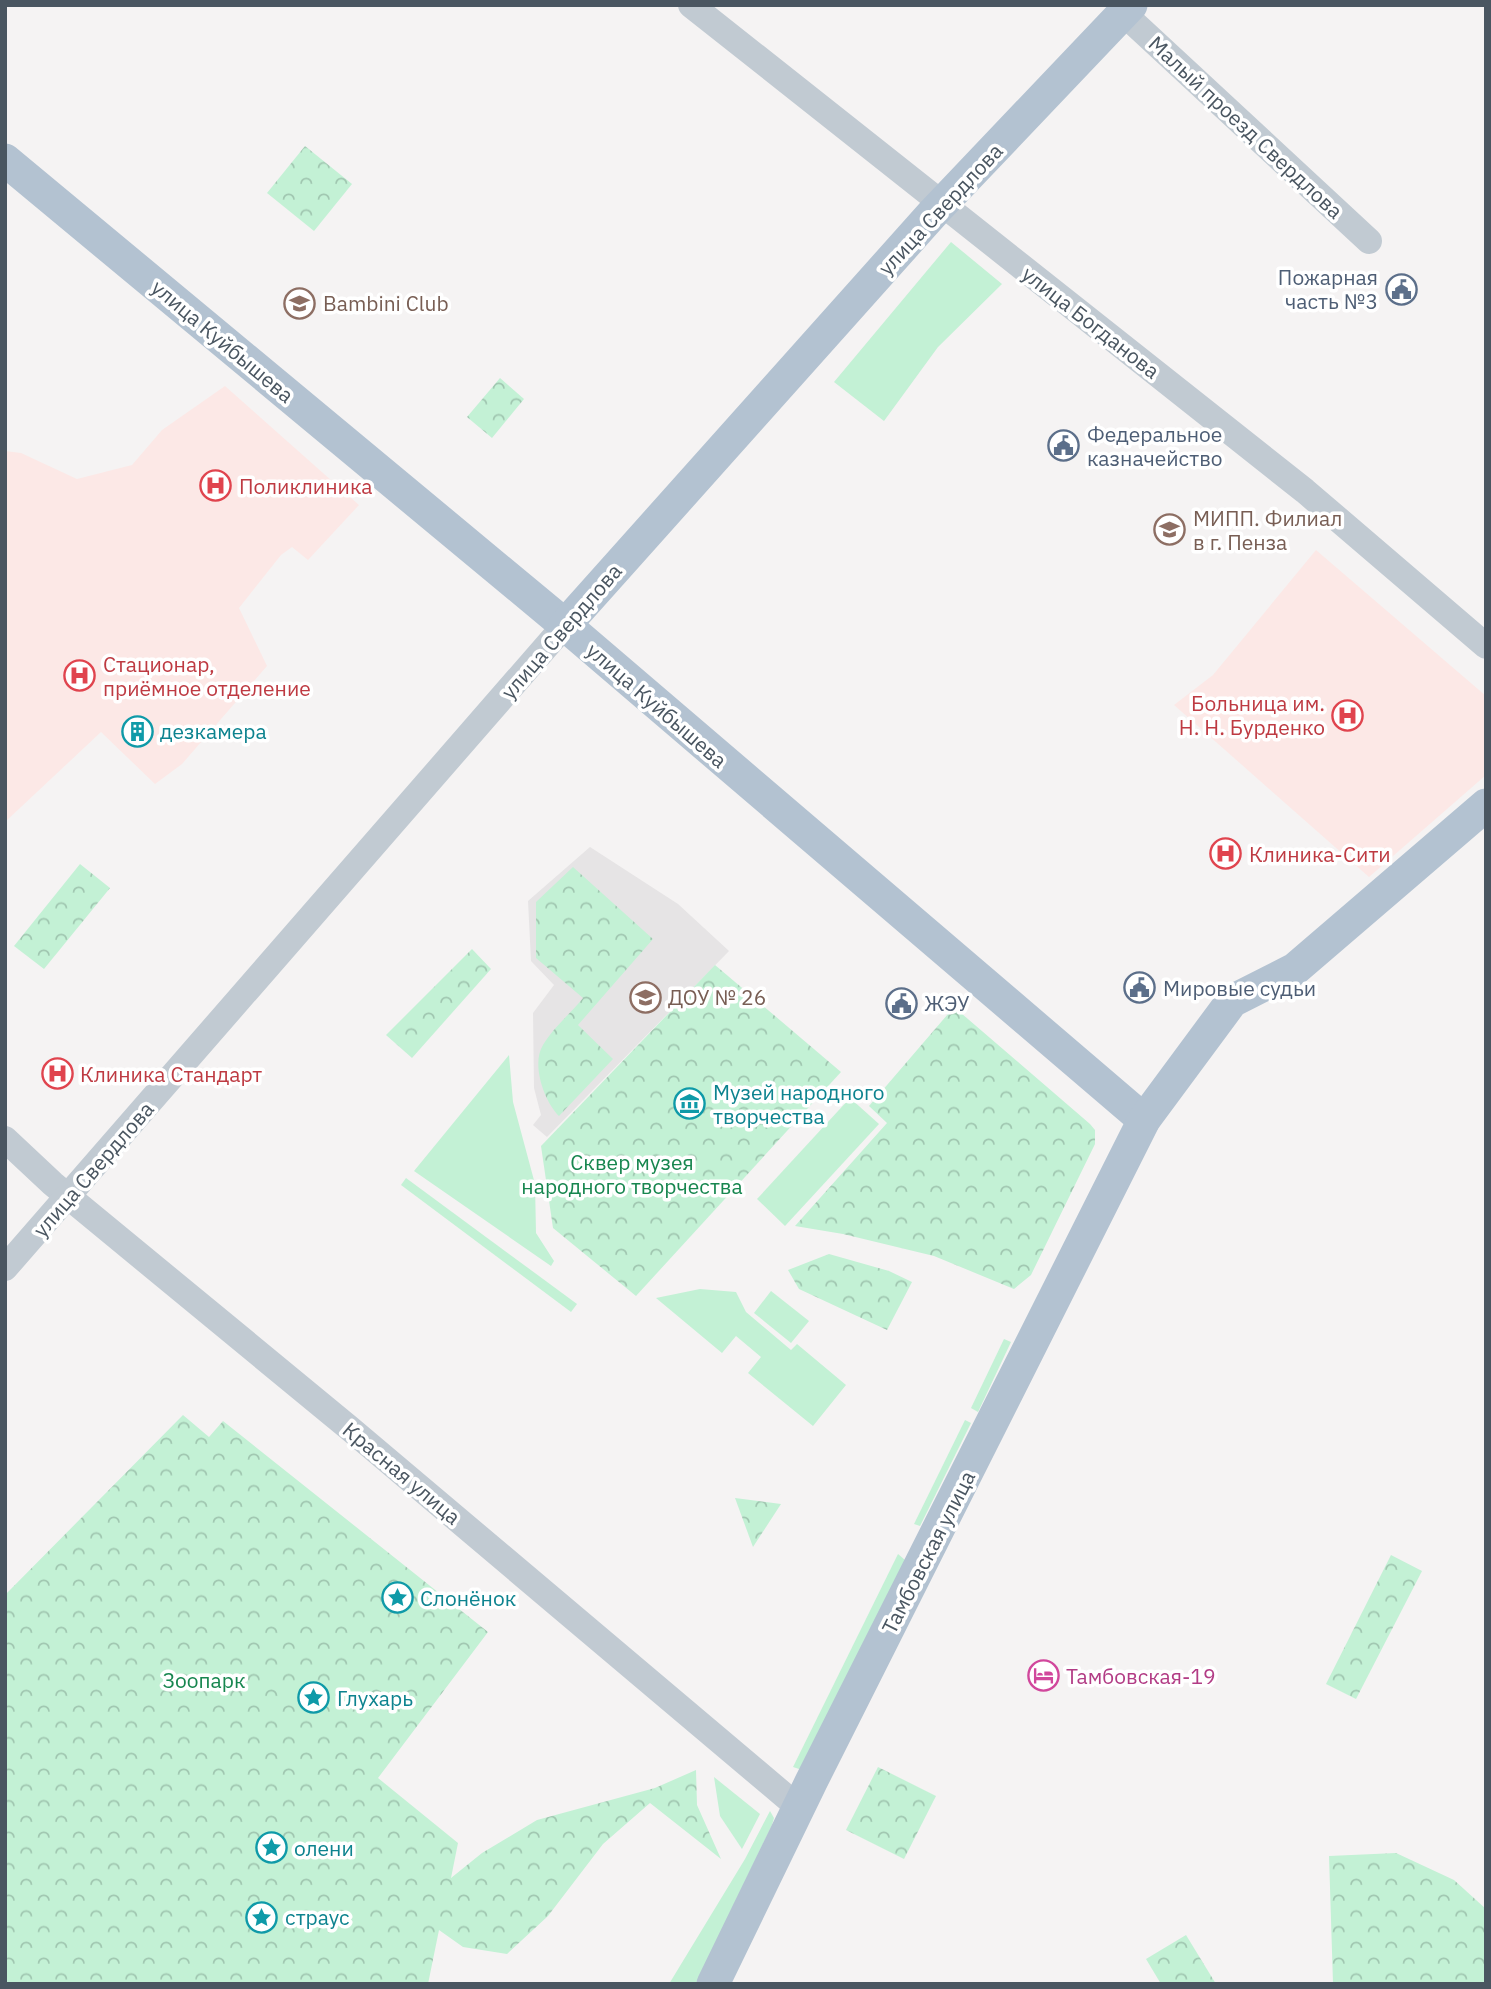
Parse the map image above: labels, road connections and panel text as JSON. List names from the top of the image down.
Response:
{
  "streets": {
    "main road": ["улица Свердлова", "улица Куйбышева", "Тамбовская улица"],
    "street": ["Малый проезд Свердлова", "улица Богданова", "Красная улица"]
  },
  "crossings": [
    ["Малый проезд Свердлова", "улица Свердлова"],
    ["улица Свердлова", "улица Богданова"],
    ["улица Свердлова", "улица Куйбышева"],
    ["улица Свердлова", "Красная улица"],
    ["улица Куйбышева", "Тамбовская улица"],
    ["Красная улица", "Тамбовская улица"]
  ],
  "parks": ["Сквер музея народного творчества", "Зоопарк"],
  "places": {
    "public building": [
      "Пожарная часть №3",
      "Федеральное казначейство",
      "Мировые судьи",
      "ЖЭУ"
    ],
    "school or university": ["Bambini Club", "МИПП. Филиал в г. Пенза", "ДОУ № 26"],
    "hospital": [
      "Поликлиника",
      "Стационар, приёмное отделение",
      "Больница им. Н. Н. Бурденко",
      "Клиника-Сити",
      "Клиника Стандарт"
    ],
    "building": ["дезкамера"],
    "museum": ["Музей народного творчества"],
    "place": [
      "Слонёнок",
      "Глухарь",
      "олени",
      "страус"
    ],
    "hotel": ["Тамбовская-19"]
  }
}
